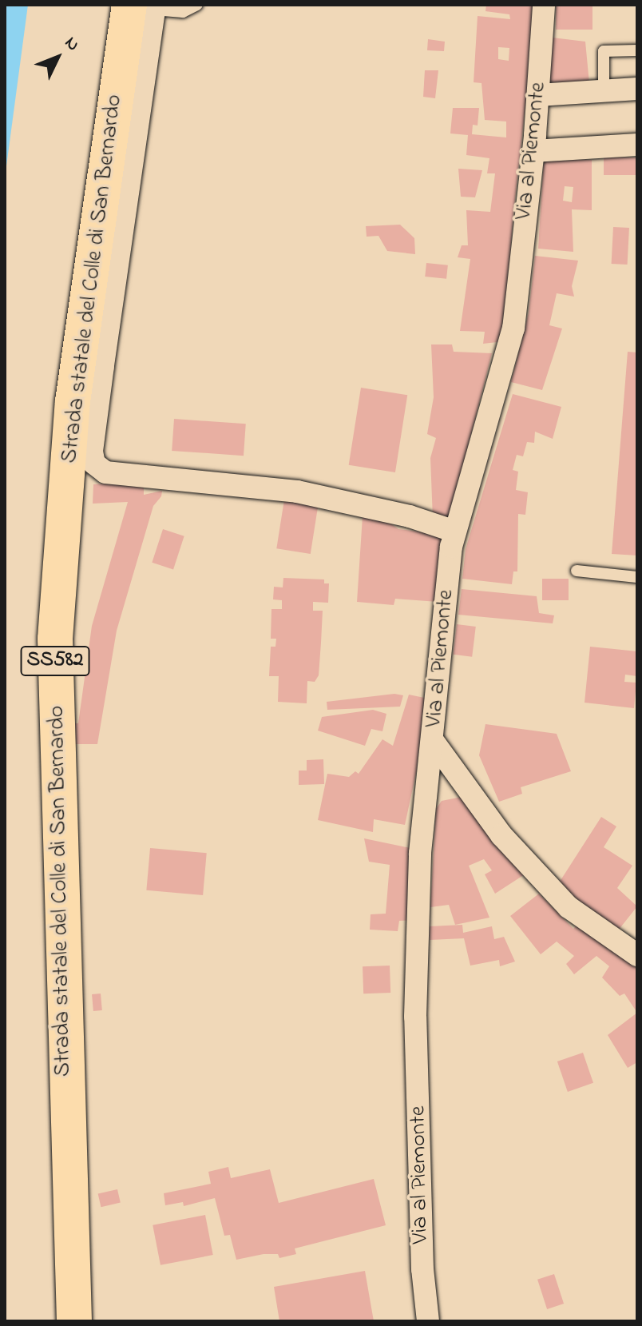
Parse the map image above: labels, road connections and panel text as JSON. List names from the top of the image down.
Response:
{
  "streets": {
    "main road": ["Strada statale del Colle di San Bernardo", "SS582"],
    "street": ["Via al Piemonte"]
  },
  "north": "top right"
}
